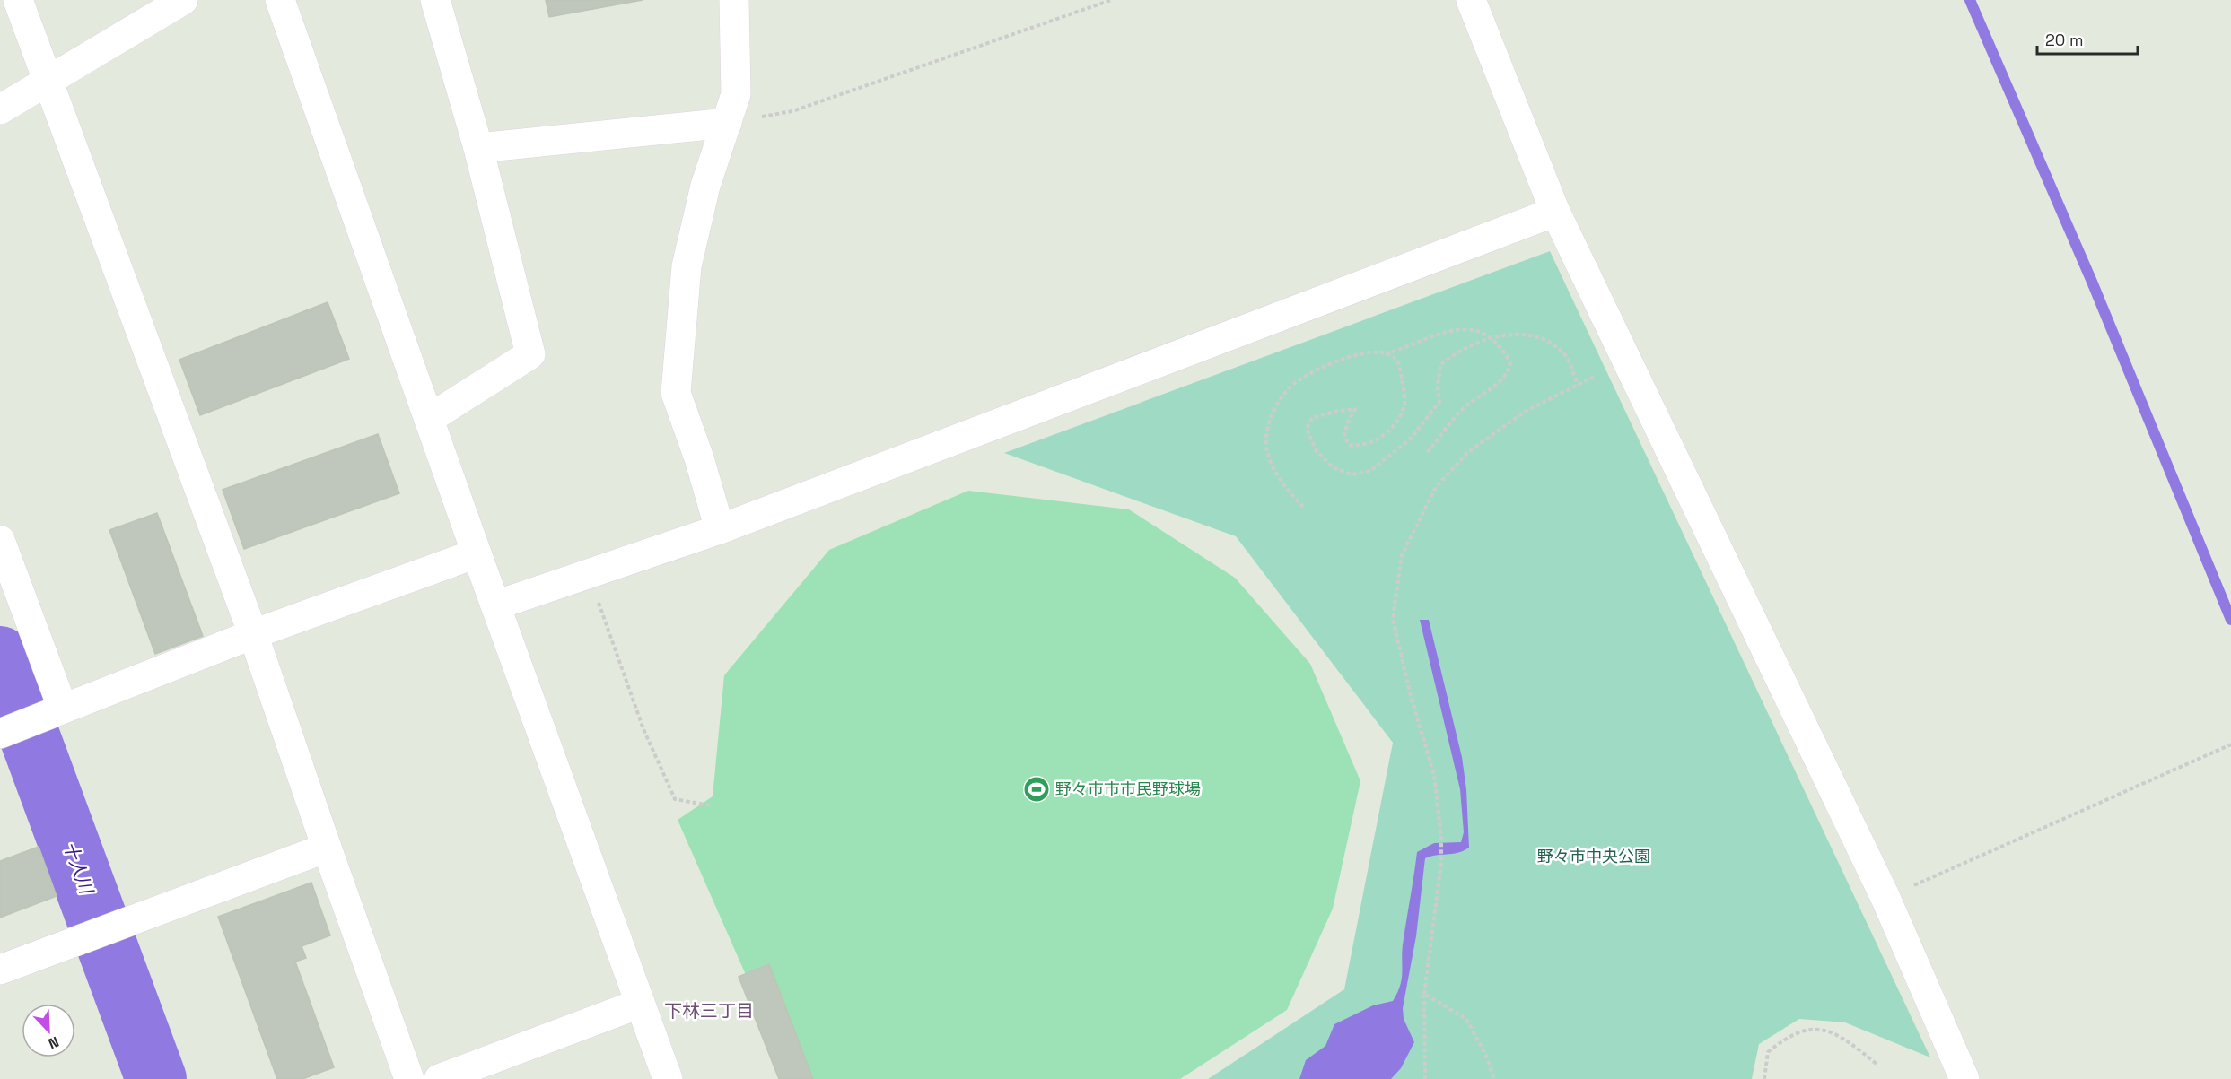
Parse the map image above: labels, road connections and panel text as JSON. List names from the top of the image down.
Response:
{
  "districts": ["下林三丁目"],
  "water": ["十人川"],
  "parks": ["野々市中央公園"],
  "places": {
    "sports": ["野々市市市民野球場"]
  },
  "scale_bar": "20 m",
  "north": "bottom right"
}
